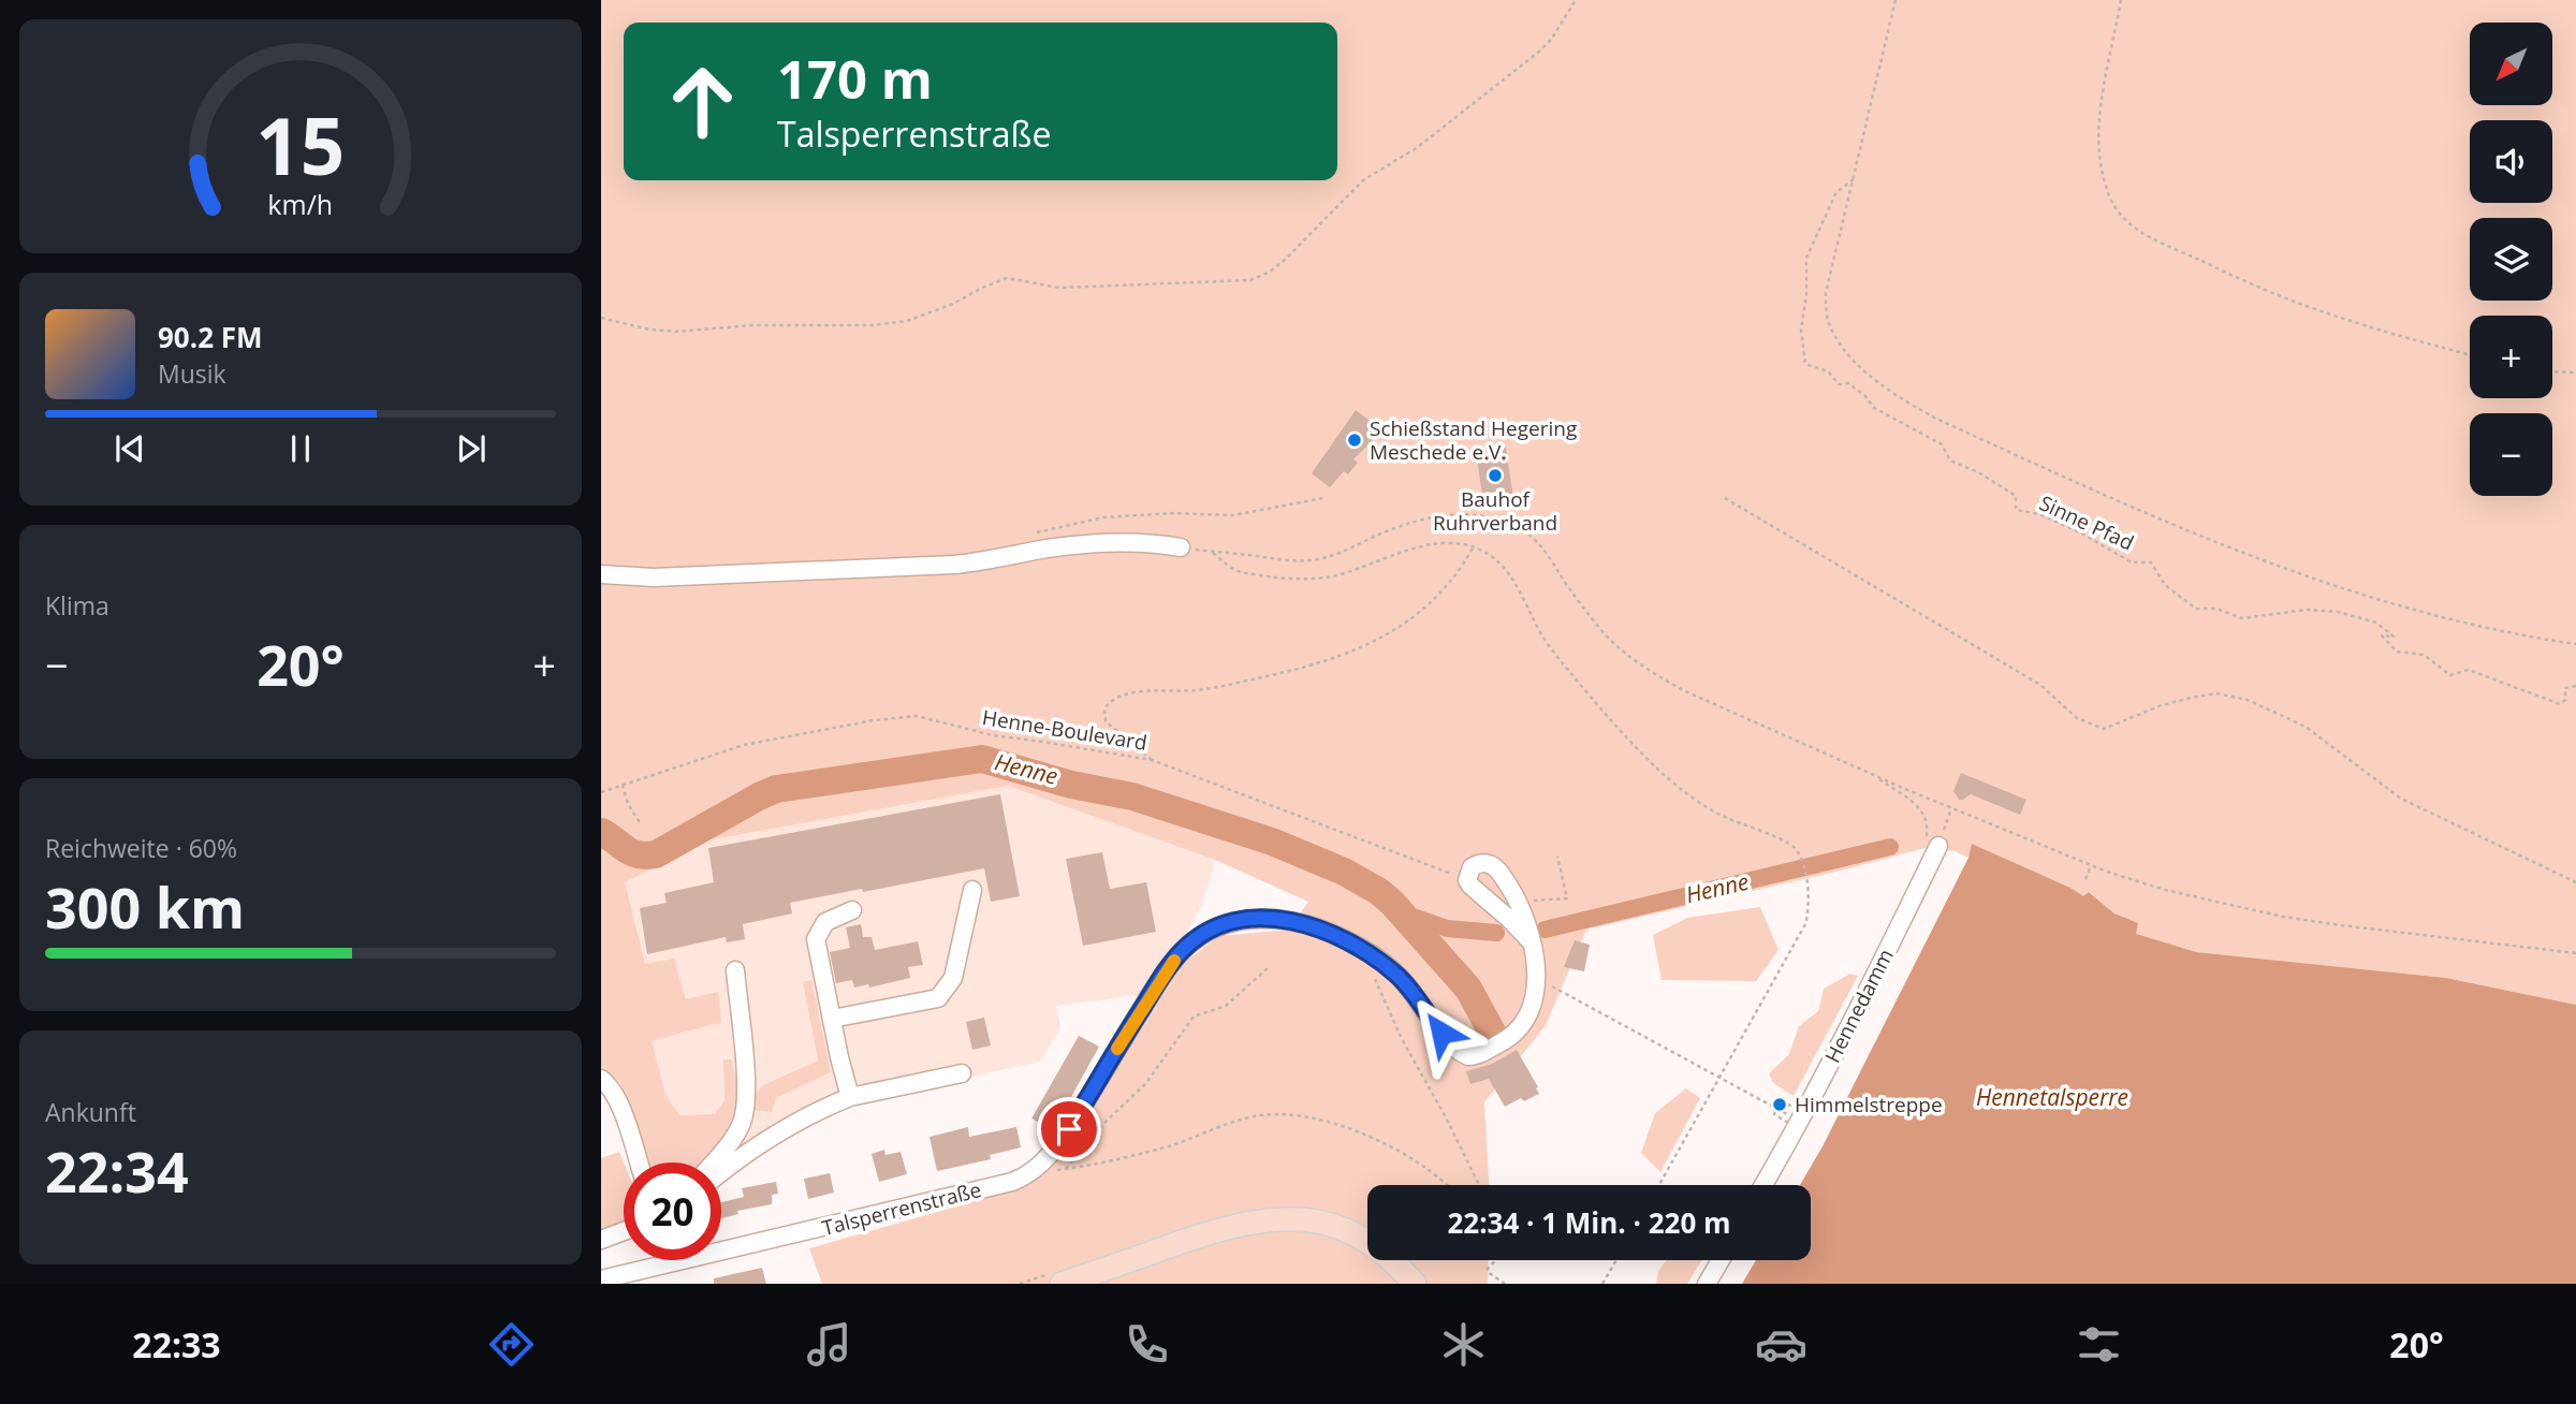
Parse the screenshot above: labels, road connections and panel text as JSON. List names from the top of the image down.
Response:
{
  "streets": {
    "street": ["Hennedamm", "Talsperrenstraße"],
    "path": ["Sinne Pfad", "Henne-Boulevard"]
  },
  "water": ["Henne", "Hennetalsperre"],
  "places": ["Schießstand Hegering Meschede e.V.", "Bauhof Ruhrverband", "Himmelstreppe"],
  "north": "bottom left",
  "page": {
    "map_buttons": ["+", "−"],
    "turn": ["170 m", "Talsperrenstraße"],
    "song": ["90.2 FM", "Musik"],
    "tile": [
      "Klima",
      ["Reichweite · 60%", "300 km"],
      ["Ankunft", "22:34"]
    ],
    "heat": ["−", "20°", "+"],
    "limit": "20",
    "trip": "22:34 · 1 Min. · 220 m",
    "tabs": ["22:33", "20°"],
    "gauge": ["15", "km/h"]
  }
}
